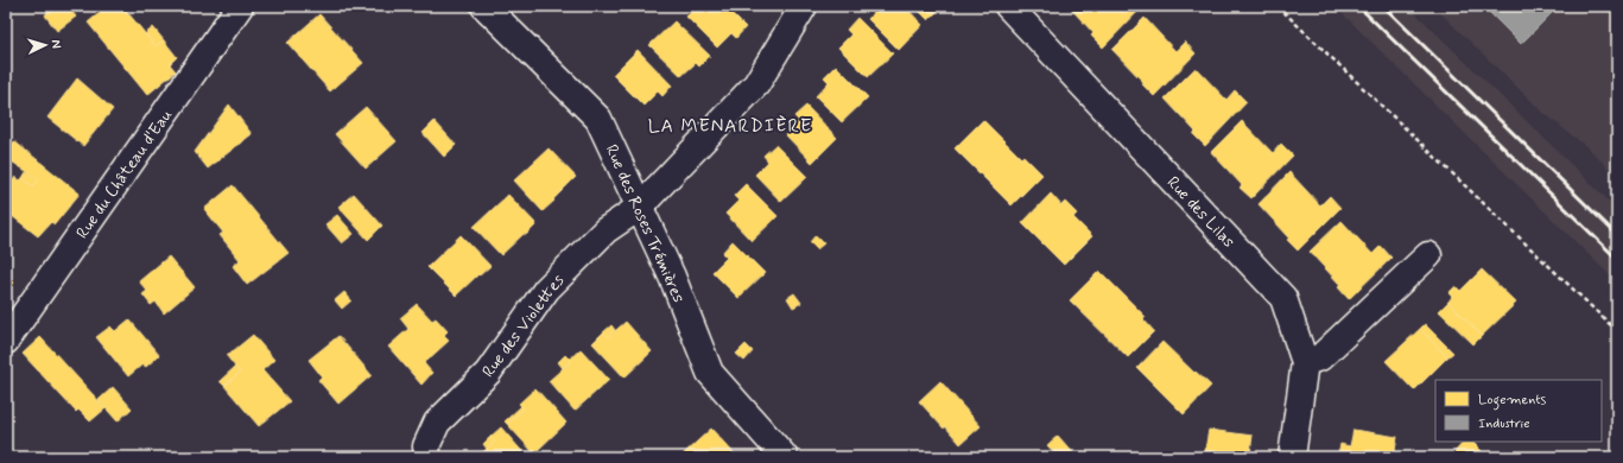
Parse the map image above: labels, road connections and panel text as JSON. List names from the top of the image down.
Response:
{
  "streets": {
    "street": [
      "Rue du Château d'Eau",
      "Rue des Lilas",
      "Rue des Roses Trémières",
      "Rue des Violettes"
    ]
  },
  "crossings": [
    ["Rue des Roses Trémières", "Rue des Violettes"]
  ],
  "districts": ["LA MENARDIÈRE"],
  "legend": ["Logements", "Industrie"],
  "north": "right"
}
